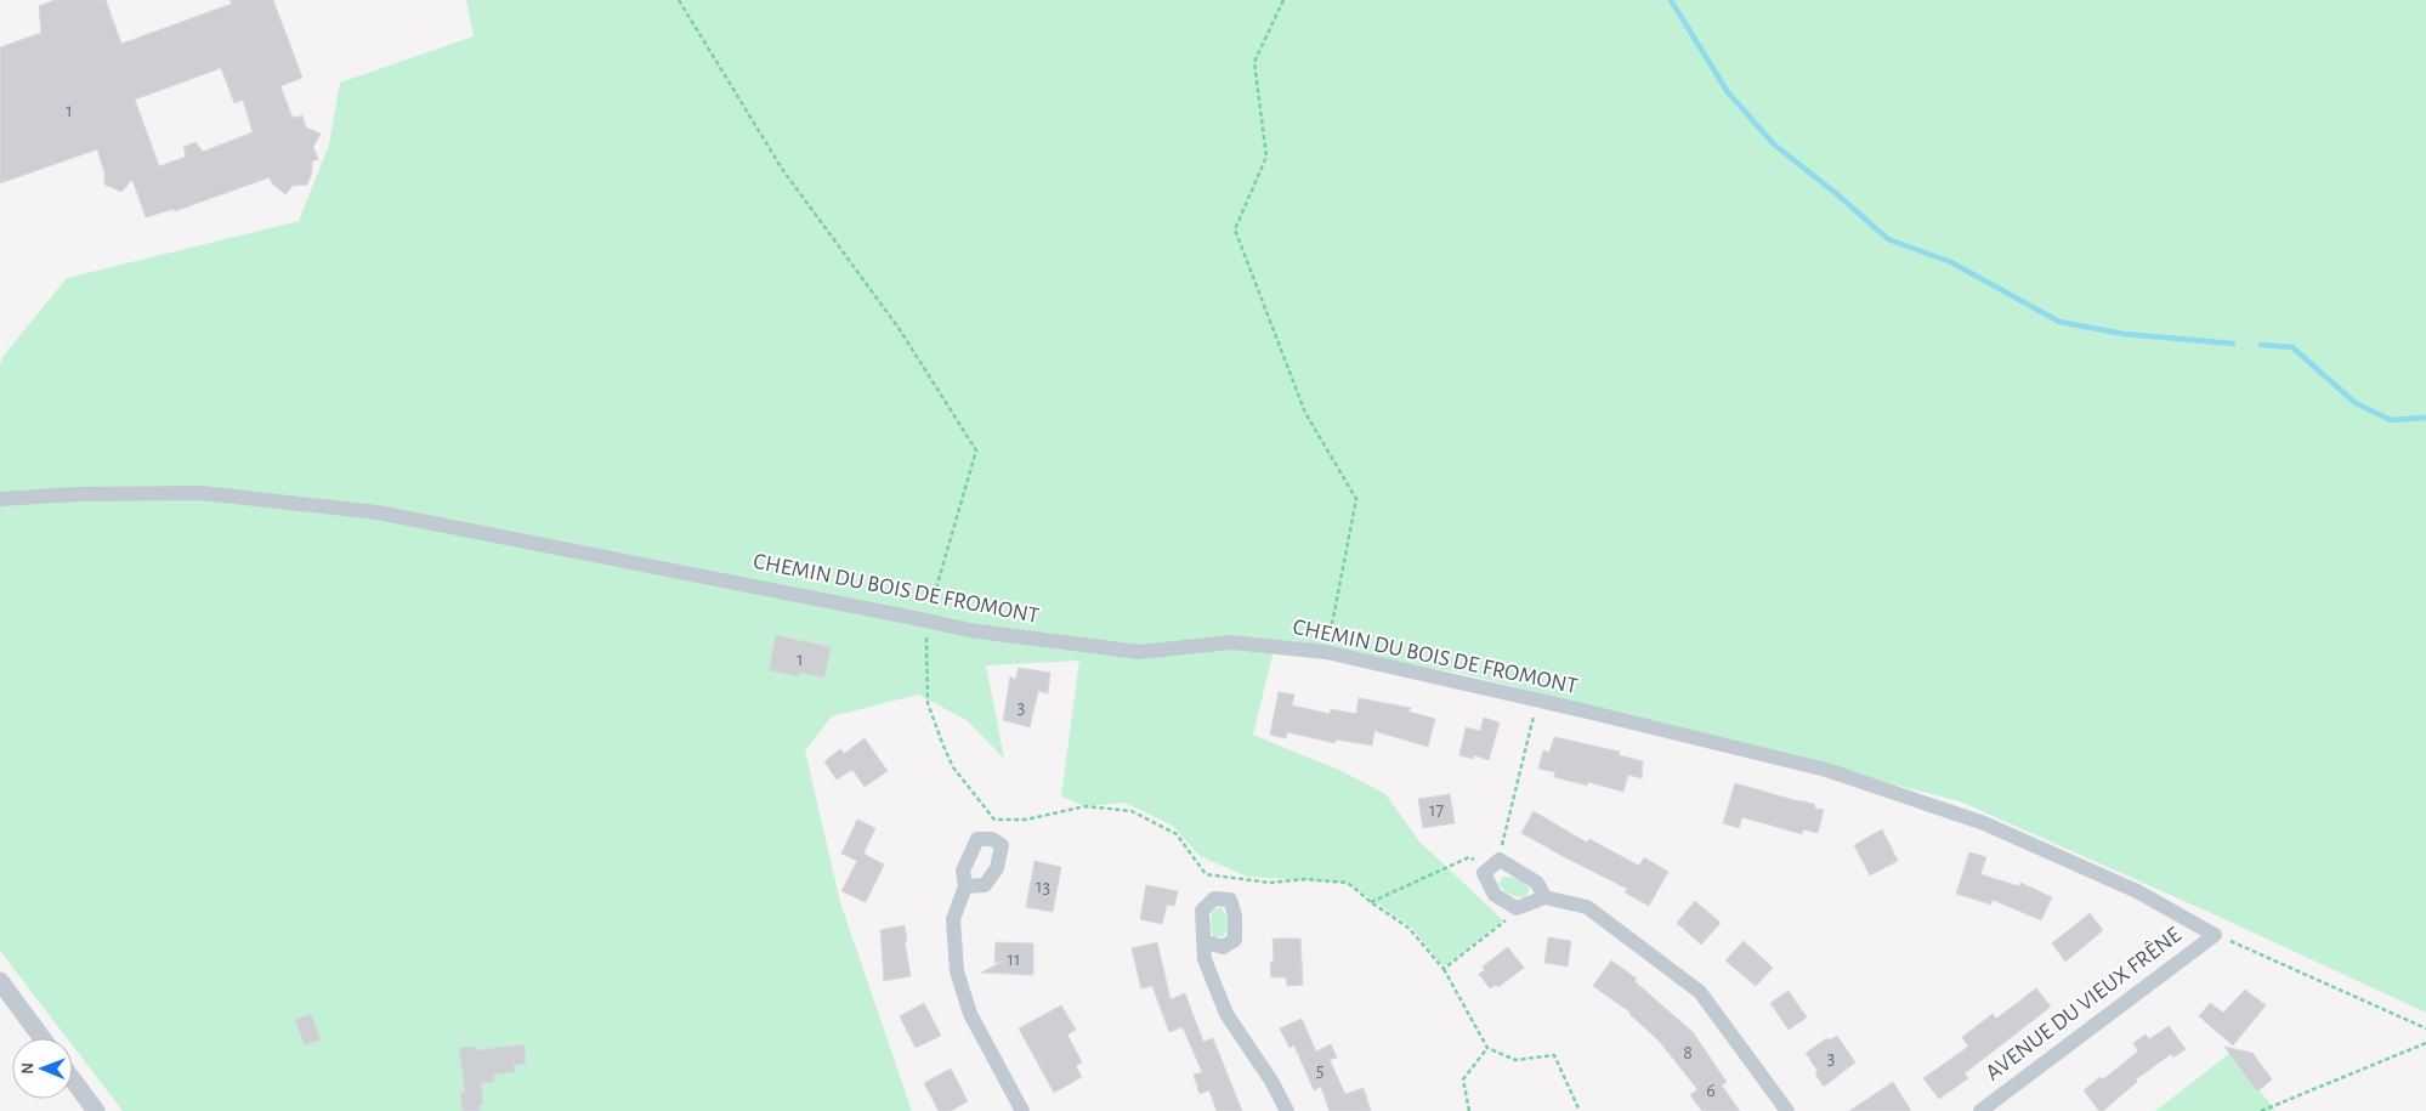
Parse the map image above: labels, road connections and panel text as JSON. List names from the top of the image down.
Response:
{
  "streets": {
    "street": ["CHEMIN DU BOIS DE FROMONT", "AVENUE DU VIEUX FRÊNE"]
  },
  "crossings": [
    ["CHEMIN DU BOIS DE FROMONT", "AVENUE DU VIEUX FRÊNE"]
  ],
  "house_numbers": [
    "1",
    "1",
    "3",
    "17",
    "13",
    "11",
    "8",
    "3",
    "5",
    "6"
  ],
  "north": "left"
}
